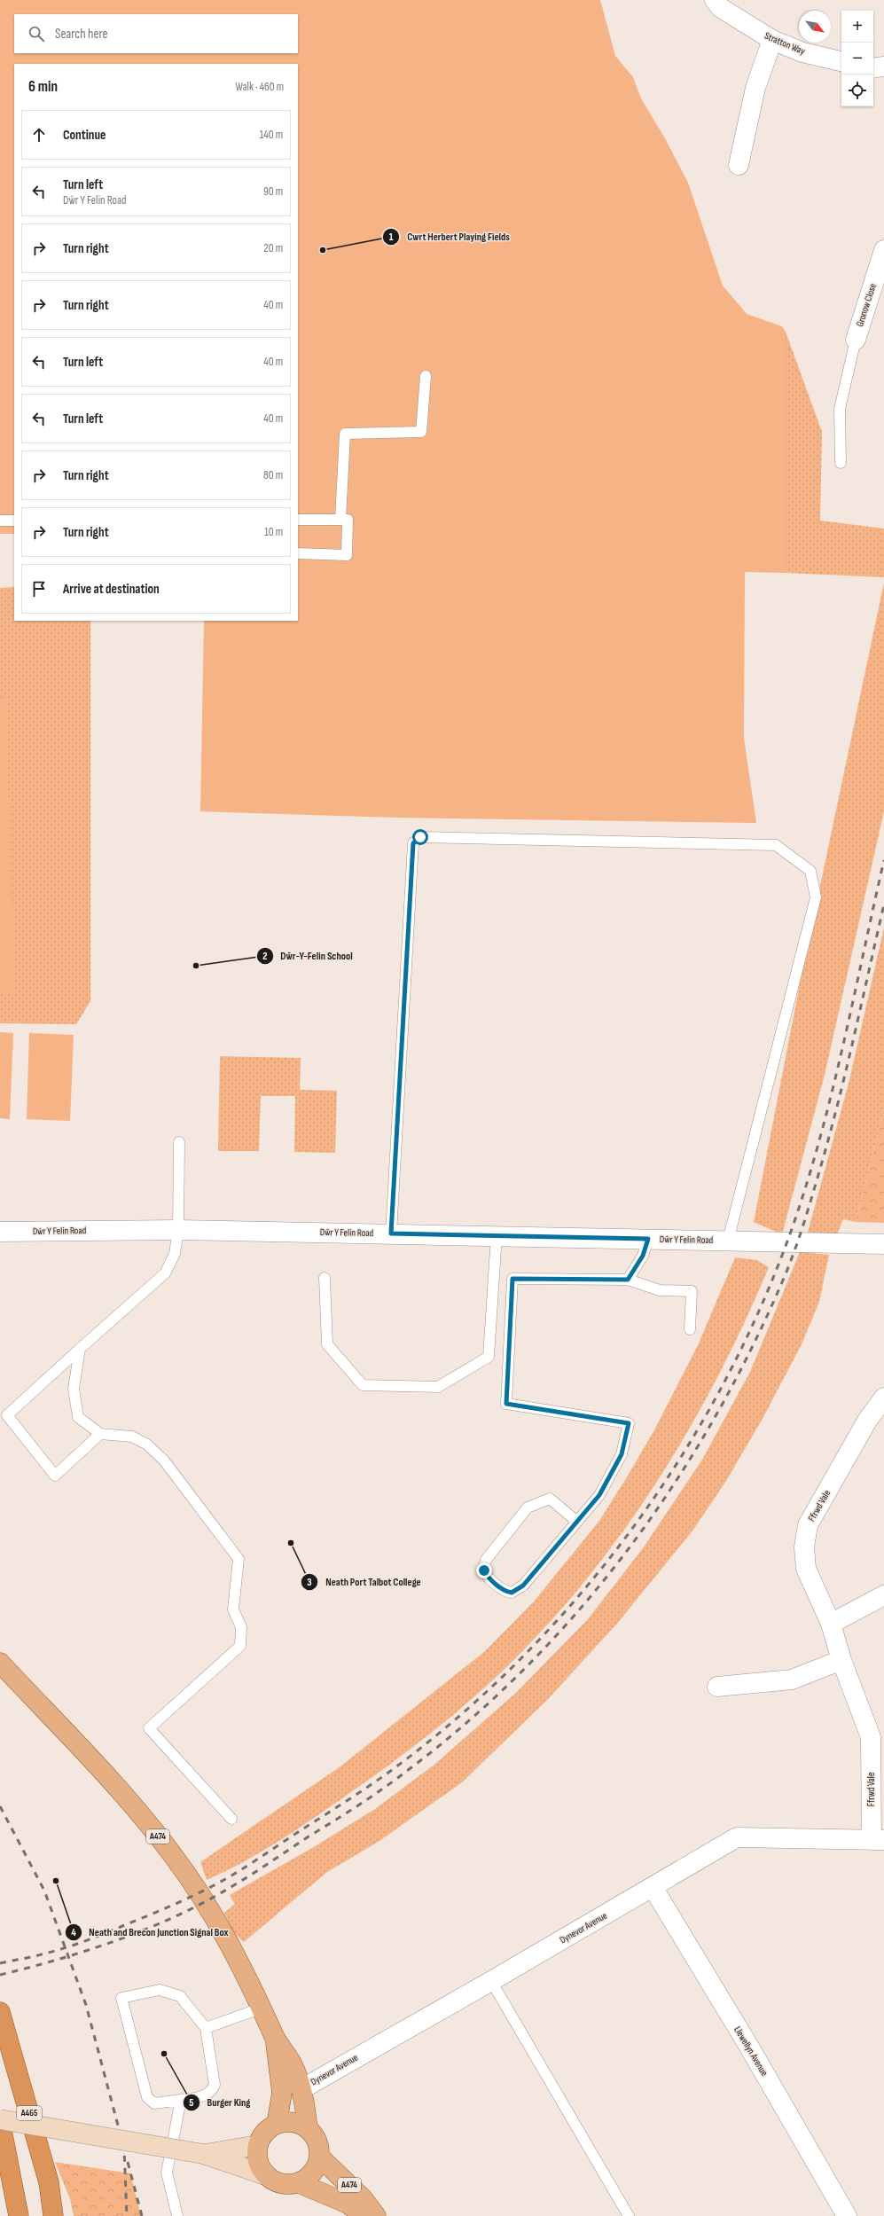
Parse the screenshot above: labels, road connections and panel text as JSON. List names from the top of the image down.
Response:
{
  "streets": {
    "highway": ["A465"],
    "main road": ["A474"],
    "street": [
      "Stratton Way",
      "Gronow Close",
      "Dŵr Y Felin Road",
      "Ffrwd Vale",
      "Dynevor Avenue",
      "Llewellyn Avenue"
    ]
  },
  "crossings": [
    ["Ffrwd Vale", "Dynevor Avenue"],
    ["A474", "Dynevor Avenue"],
    ["Dynevor Avenue", "Llewellyn Avenue"]
  ],
  "places": [
    "Cwrt Herbert Playing Fields",
    "Dŵr-Y-Felin School",
    "Neath Port Talbot College",
    "Neath and Brecon Junction Signal Box",
    "Burger King"
  ],
  "north": "bottom right",
  "page": {
    "map_buttons": ["+", "−"],
    "search": "Search here",
    "heading": ["6 min", "Walk · 460 m"],
    "list": [
      ["Continue", "140 m"],
      ["Turn left", "Dŵr Y Felin Road", "90 m"],
      ["Turn right", "20 m"],
      ["Turn right", "40 m"],
      ["Turn left", "40 m"],
      ["Turn left", "40 m"],
      ["Turn right", "80 m"],
      ["Turn right", "10 m"],
      "Arrive at destination"
    ]
  }
}
